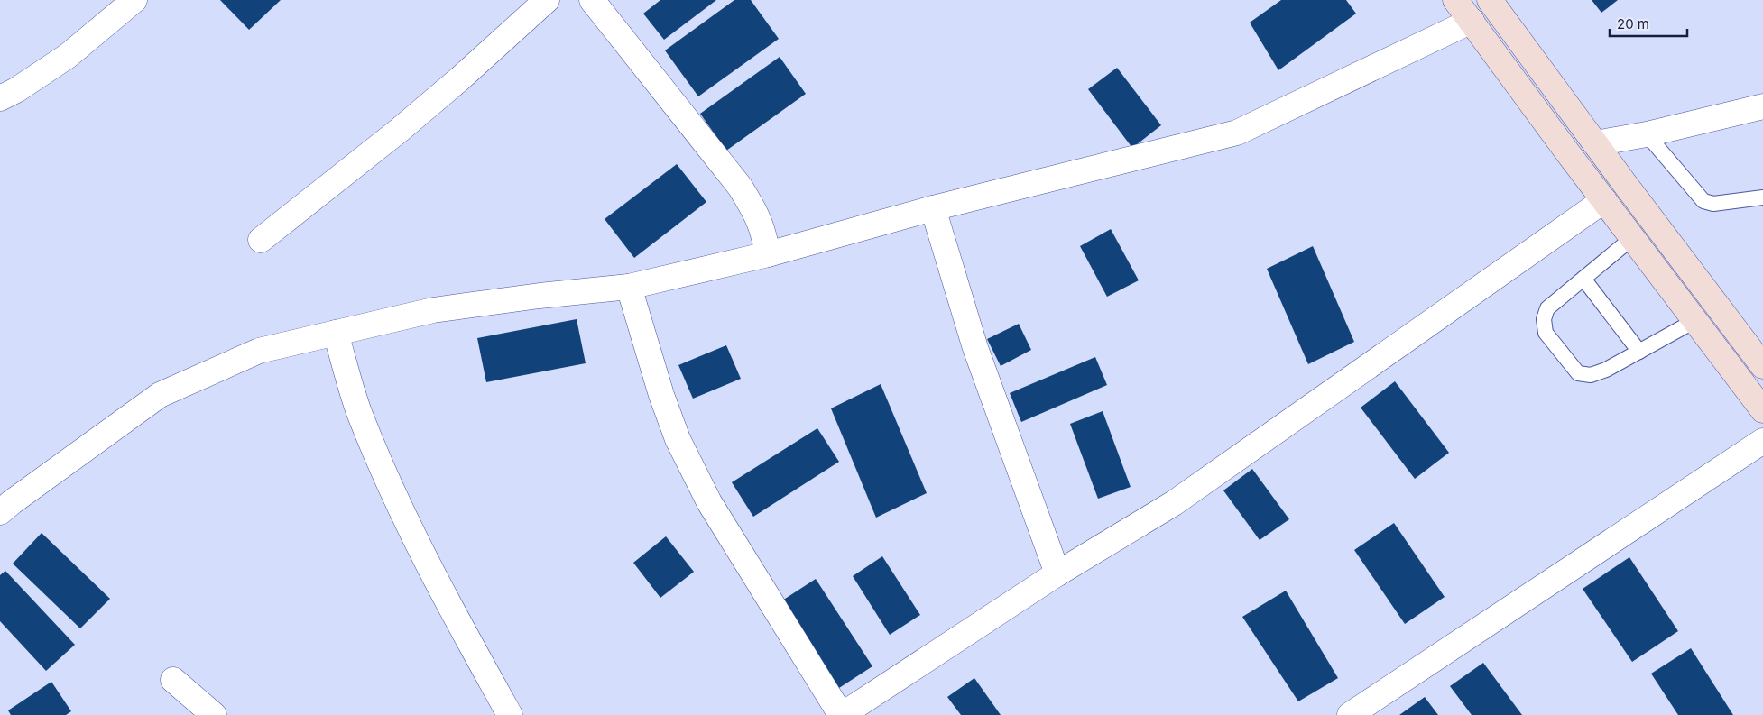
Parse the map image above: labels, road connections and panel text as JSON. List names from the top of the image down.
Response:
{
  "scale_bar": "20 m"
}
